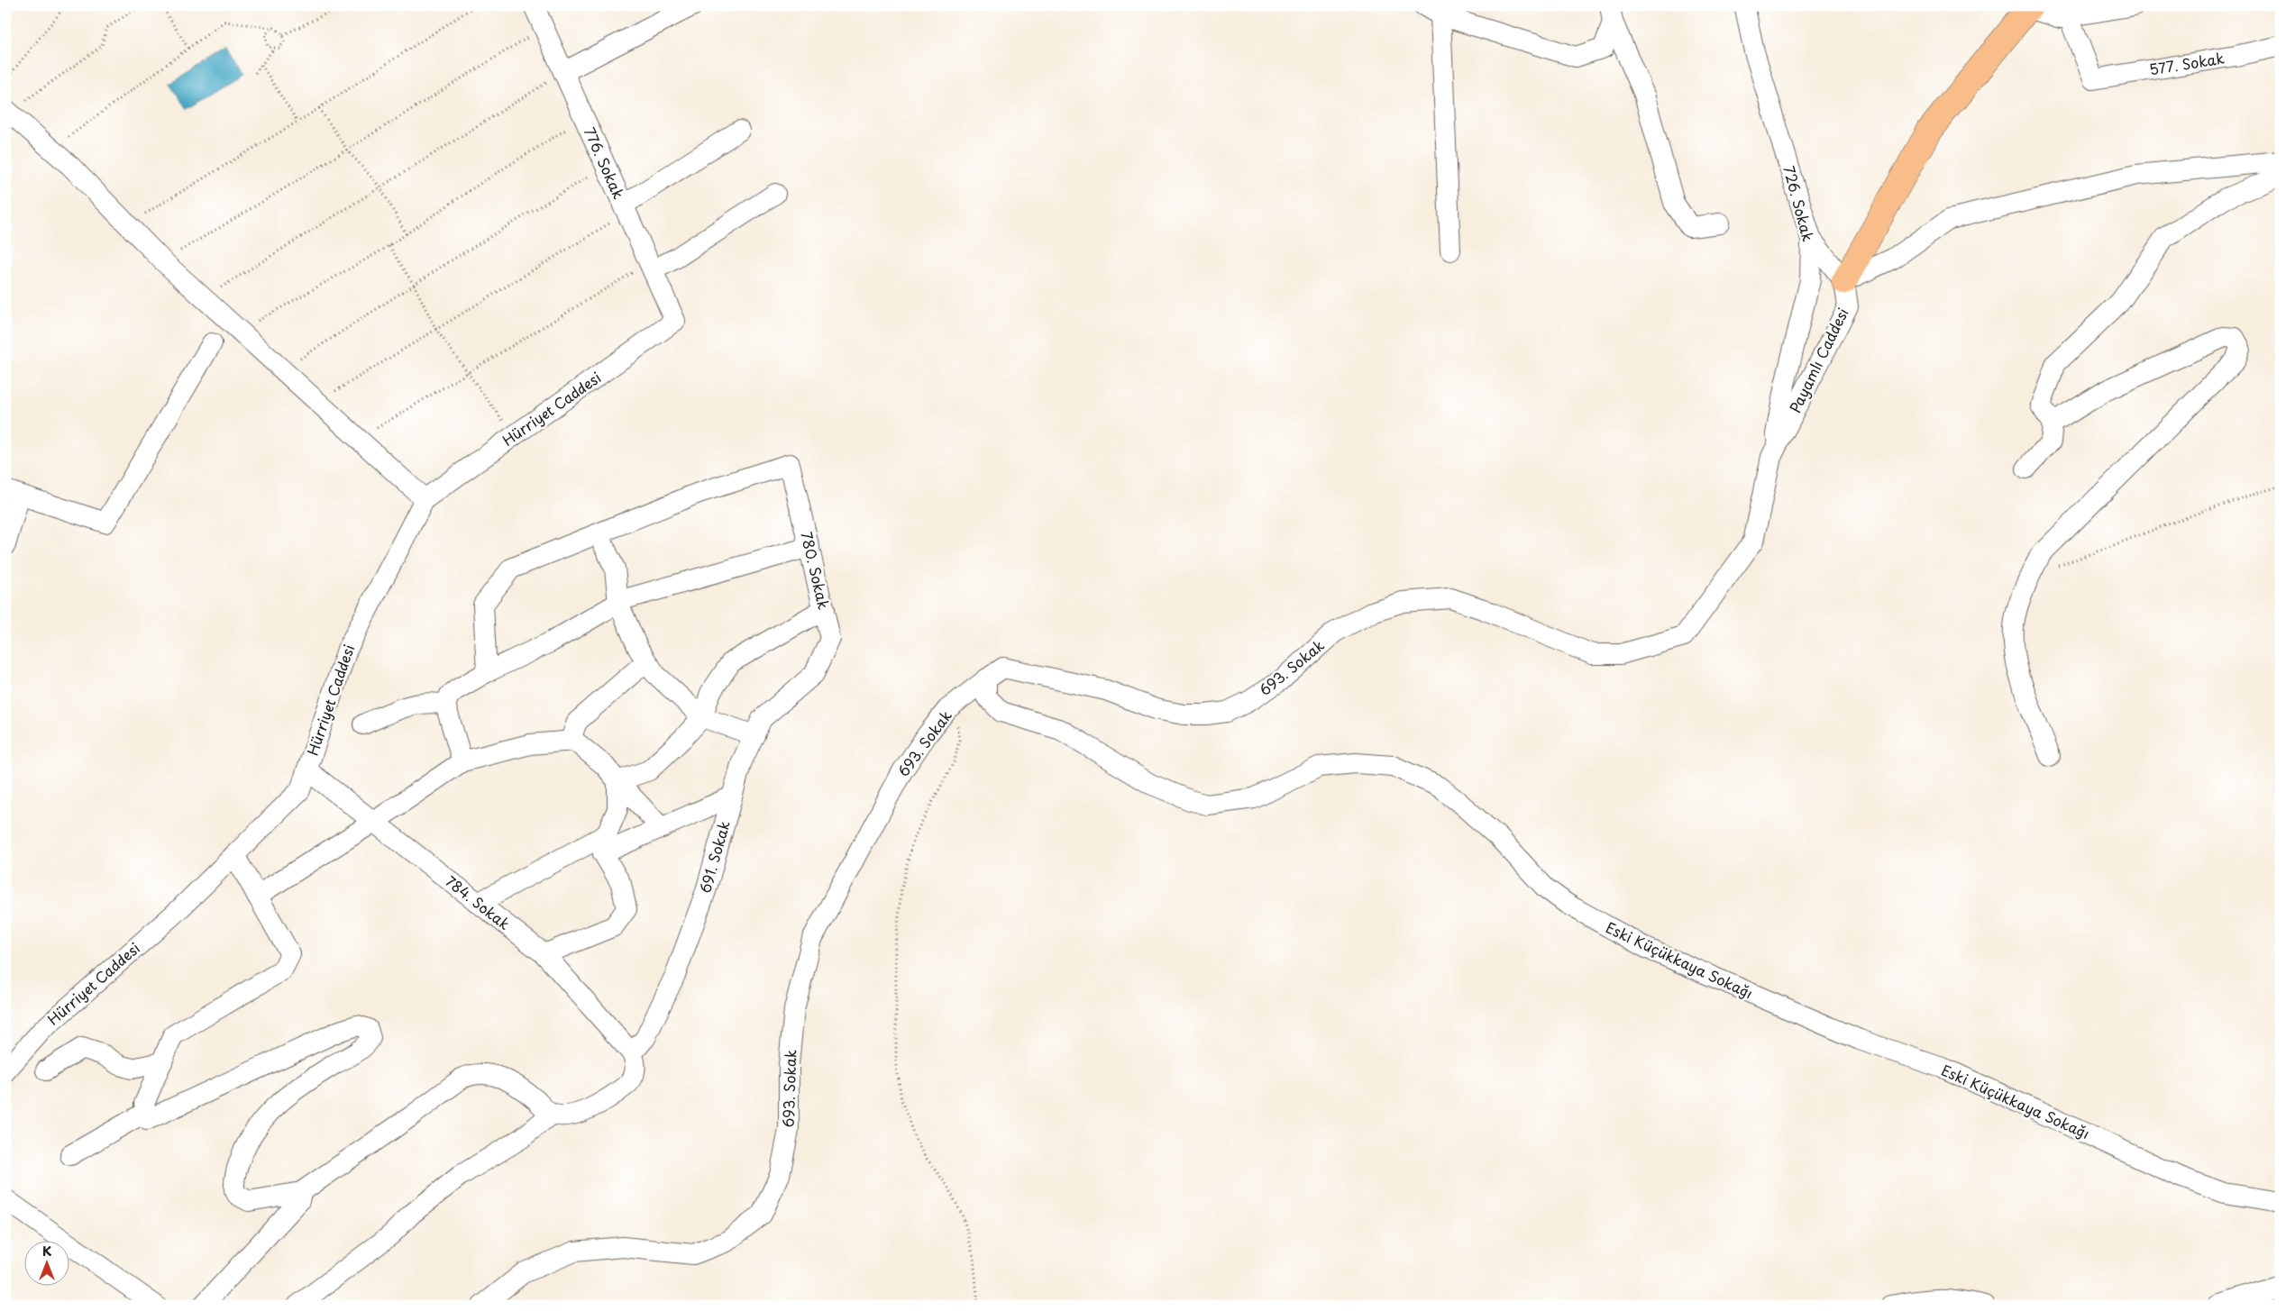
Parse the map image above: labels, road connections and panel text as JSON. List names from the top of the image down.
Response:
{
  "streets": {
    "street": [
      "577. Sokak",
      "776. Sokak",
      "726. Sokak",
      "Payamlı Caddesi",
      "Hürriyet Caddesi",
      "780. Sokak",
      "693. Sokak",
      "691. Sokak",
      "784. Sokak",
      "Eski Küçükkaya Sokağı"
    ]
  },
  "crossings": [
    ["776. Sokak", "Hürriyet Caddesi"],
    ["726. Sokak", "Payamlı Caddesi"],
    ["Payamlı Caddesi", "693. Sokak"],
    ["Hürriyet Caddesi", "784. Sokak"],
    ["780. Sokak", "691. Sokak"],
    ["693. Sokak", "Eski Küçükkaya Sokağı"],
    ["691. Sokak", "784. Sokak"]
  ],
  "north": "top"
}
